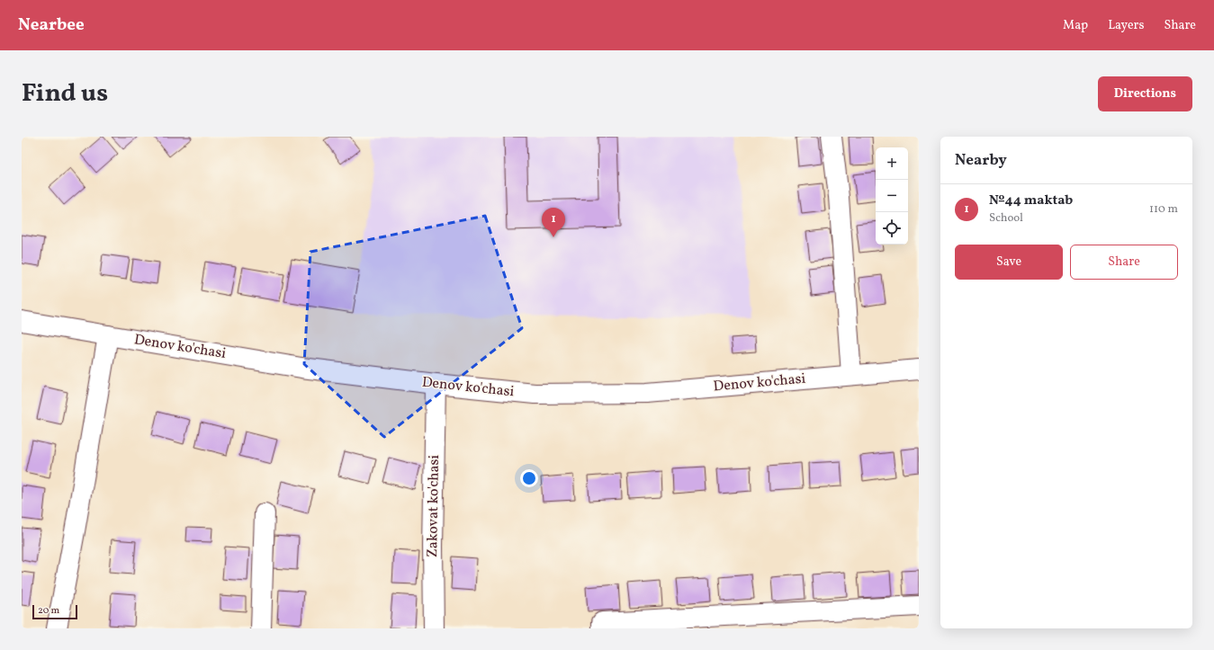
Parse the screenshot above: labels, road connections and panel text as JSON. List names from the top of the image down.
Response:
{
  "streets": {
    "street": ["Denov ko'chasi", "Zakovat ko'chasi"]
  },
  "crossings": [
    ["Denov ko'chasi", "Zakovat ko'chasi"]
  ],
  "scale_bar": "20 m",
  "page": {
    "header": "Nearbee",
    "nav": ["Map", "Layers", "Share"],
    "title": "Find us",
    "buttons": [
      "Directions",
      ["Save", "Share"]
    ],
    "heading": "Nearby",
    "map_buttons": ["+", "−"],
    "list": [
      {
        "mark": "1",
        "name": "№44 maktab",
        "note": "School",
        "value": "110 m"
      }
    ],
    "pins": "1",
    "scale": "20 m"
  }
}
